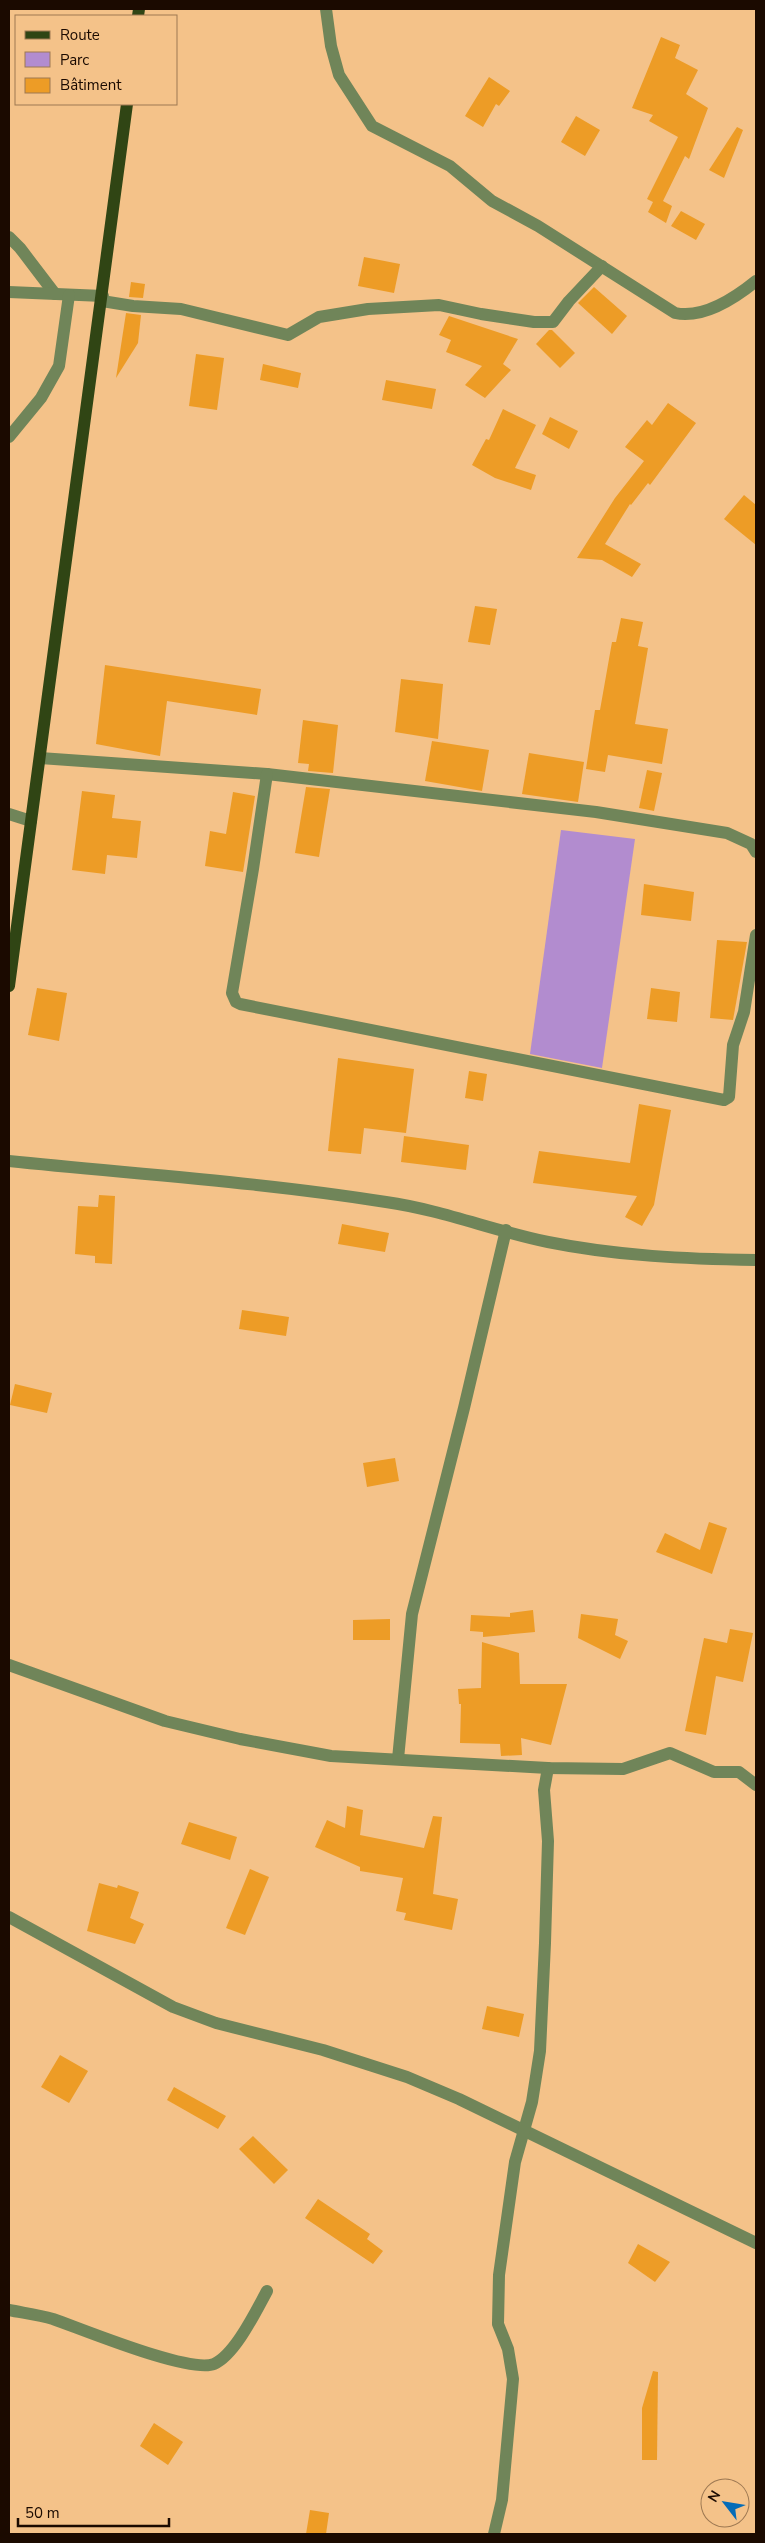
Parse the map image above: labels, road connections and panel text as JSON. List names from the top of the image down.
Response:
{
  "legend": ["Route", "Parc", "Bâtiment"],
  "scale_bar": "50 m",
  "north": "top left"
}
